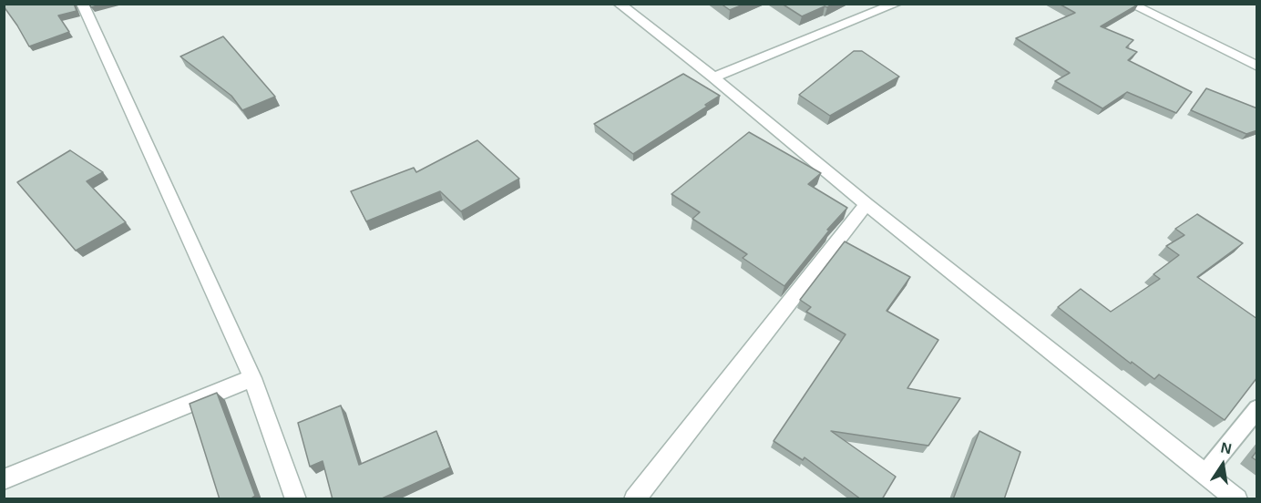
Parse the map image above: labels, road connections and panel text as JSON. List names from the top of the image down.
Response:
{
  "north": "top"
}
